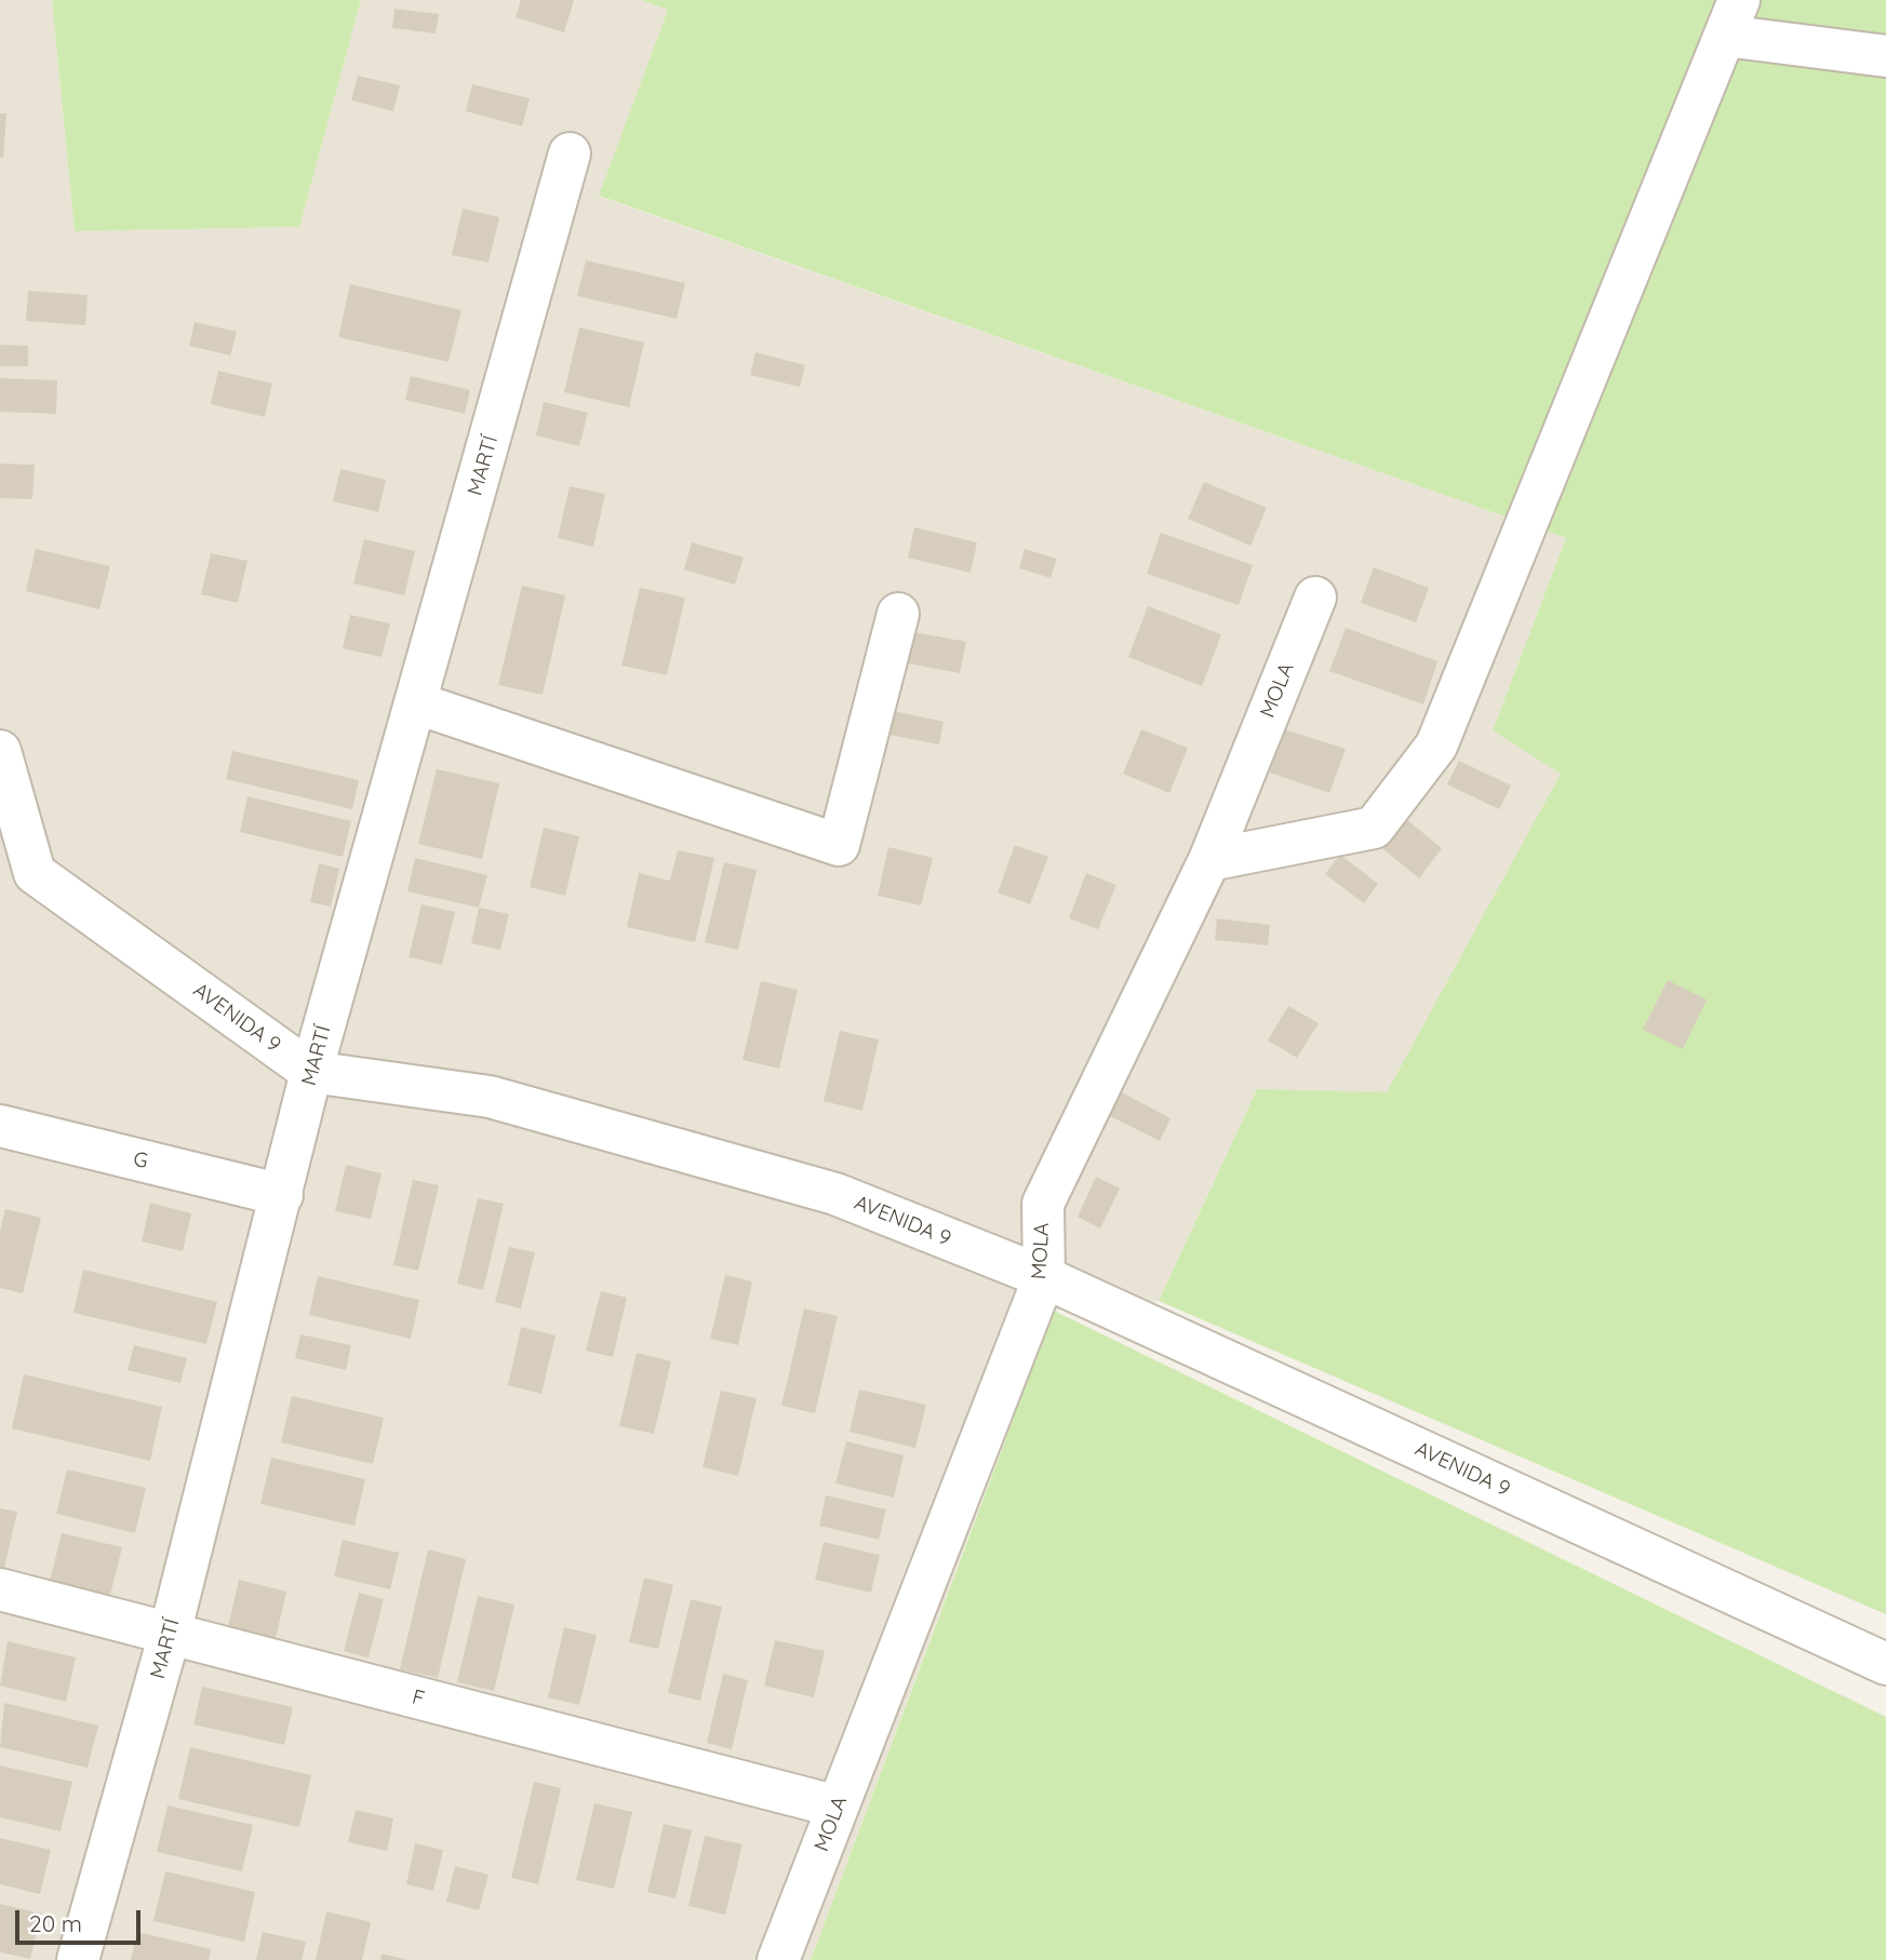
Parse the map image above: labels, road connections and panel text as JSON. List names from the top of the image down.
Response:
{
  "streets": {
    "street": [
      "MARTÍ",
      "MOLA",
      "AVENIDA 9",
      "G",
      "F"
    ]
  },
  "crossings": [
    ["MARTÍ", "AVENIDA 9"],
    ["MARTÍ", "G"],
    ["MARTÍ", "F"],
    ["MOLA", "AVENIDA 9"],
    ["MOLA", "F"]
  ],
  "scale_bar": "20 m"
}
